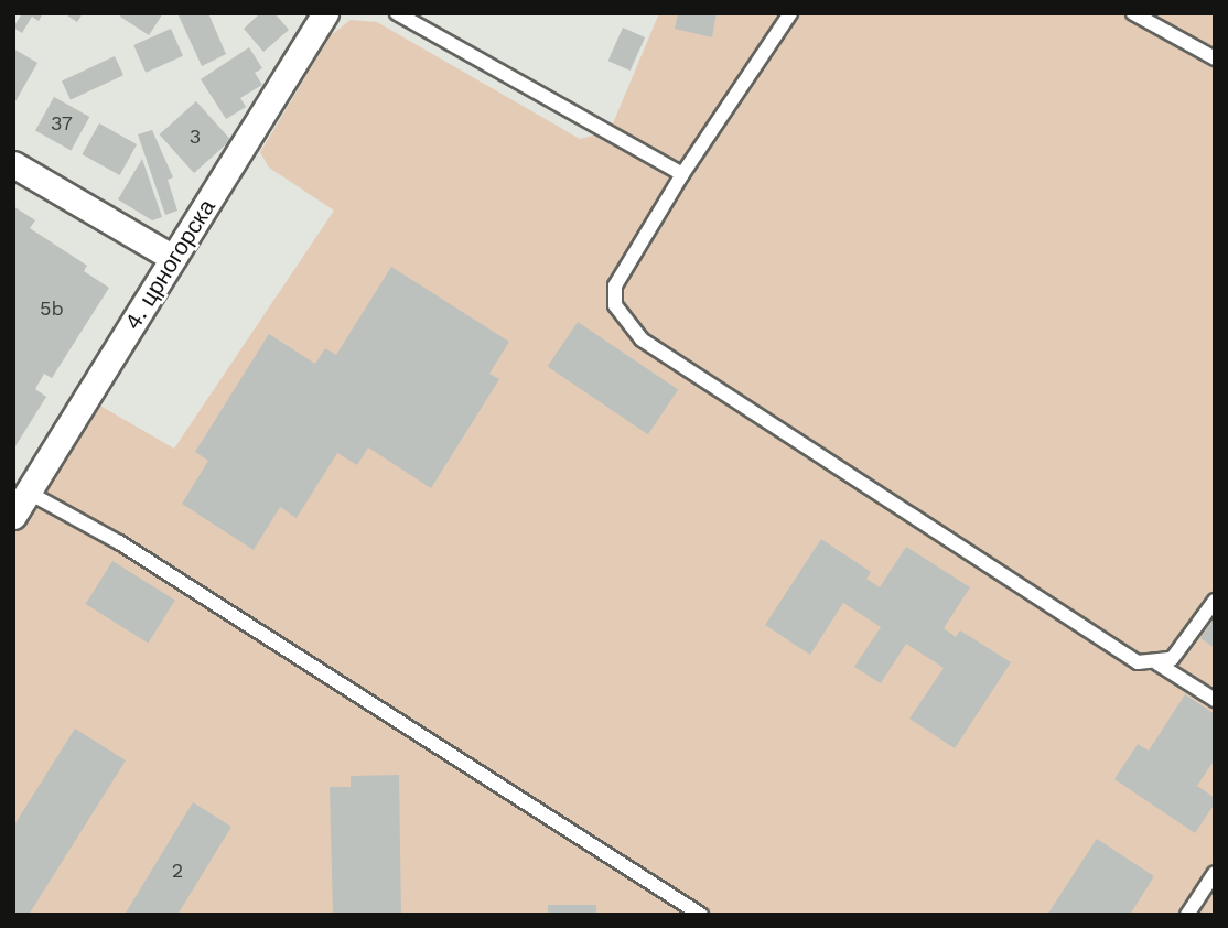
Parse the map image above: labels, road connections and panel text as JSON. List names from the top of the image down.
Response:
{
  "streets": {
    "street": ["4. црногорска"]
  },
  "house_numbers": [
    "37",
    "3",
    "5b",
    "2"
  ]
}
